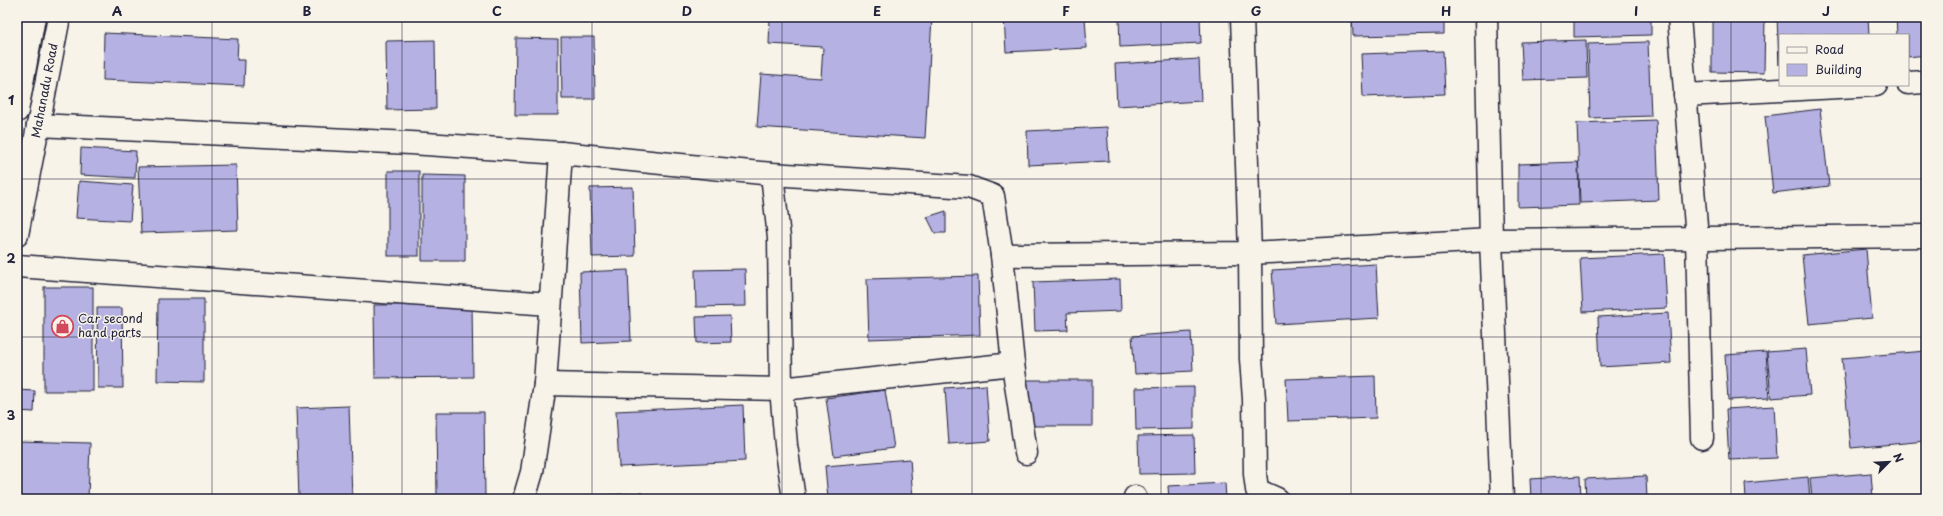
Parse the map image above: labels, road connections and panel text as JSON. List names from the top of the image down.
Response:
{
  "streets": {
    "street": ["Mahanadu Road"]
  },
  "places": {
    "shop": ["Car second hand parts"]
  },
  "legend": ["Road", "Building"],
  "north": "top right",
  "grid": {
    "columns": [
      "A",
      "B",
      "C",
      "D",
      "E",
      "F",
      "G",
      "H",
      "I",
      "J"
    ],
    "rows": ["1", "2", "3"]
  }
}
